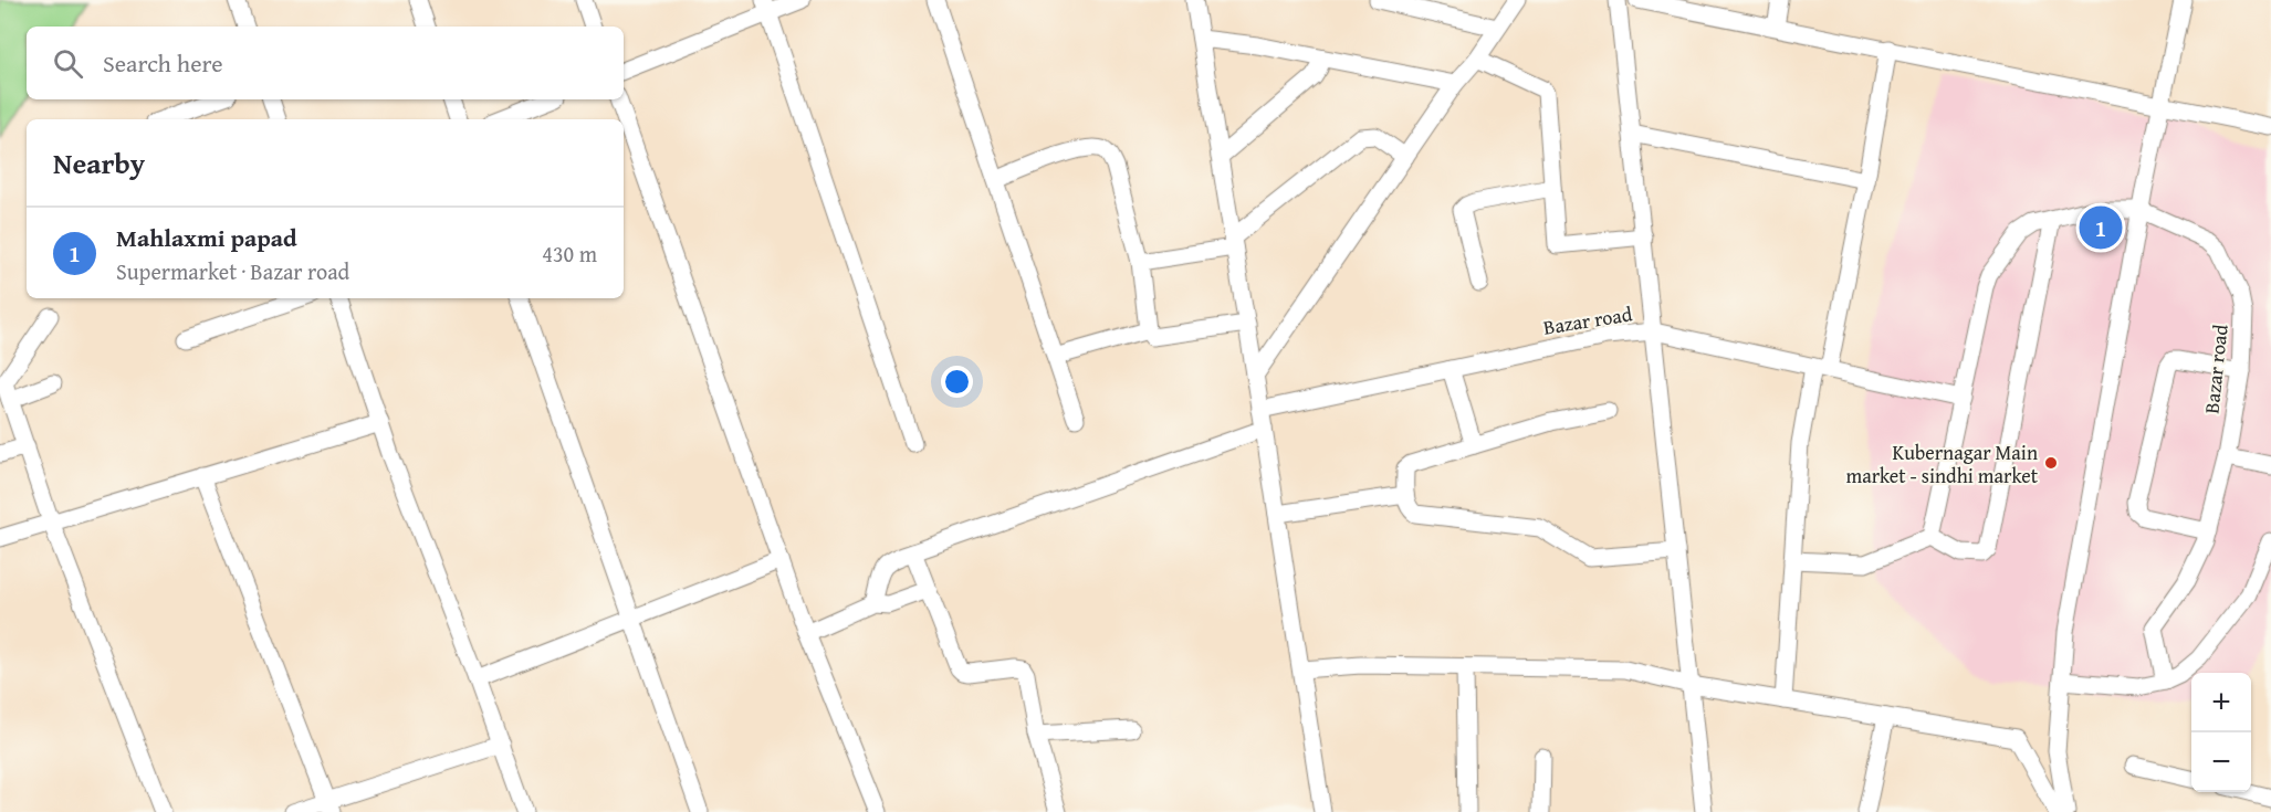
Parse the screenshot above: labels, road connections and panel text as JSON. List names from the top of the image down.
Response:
{
  "streets": {
    "street": ["Bazar road"]
  },
  "places": ["Kubernagar Main market - sindhi market"],
  "page": {
    "search": "Search here",
    "heading": "Nearby",
    "pins": "1",
    "list": [
      {
        "mark": "1",
        "name": "Mahlaxmi papad",
        "note": "Supermarket · Bazar road",
        "value": "430 m"
      }
    ],
    "map_buttons": ["+", "−"]
  }
}
